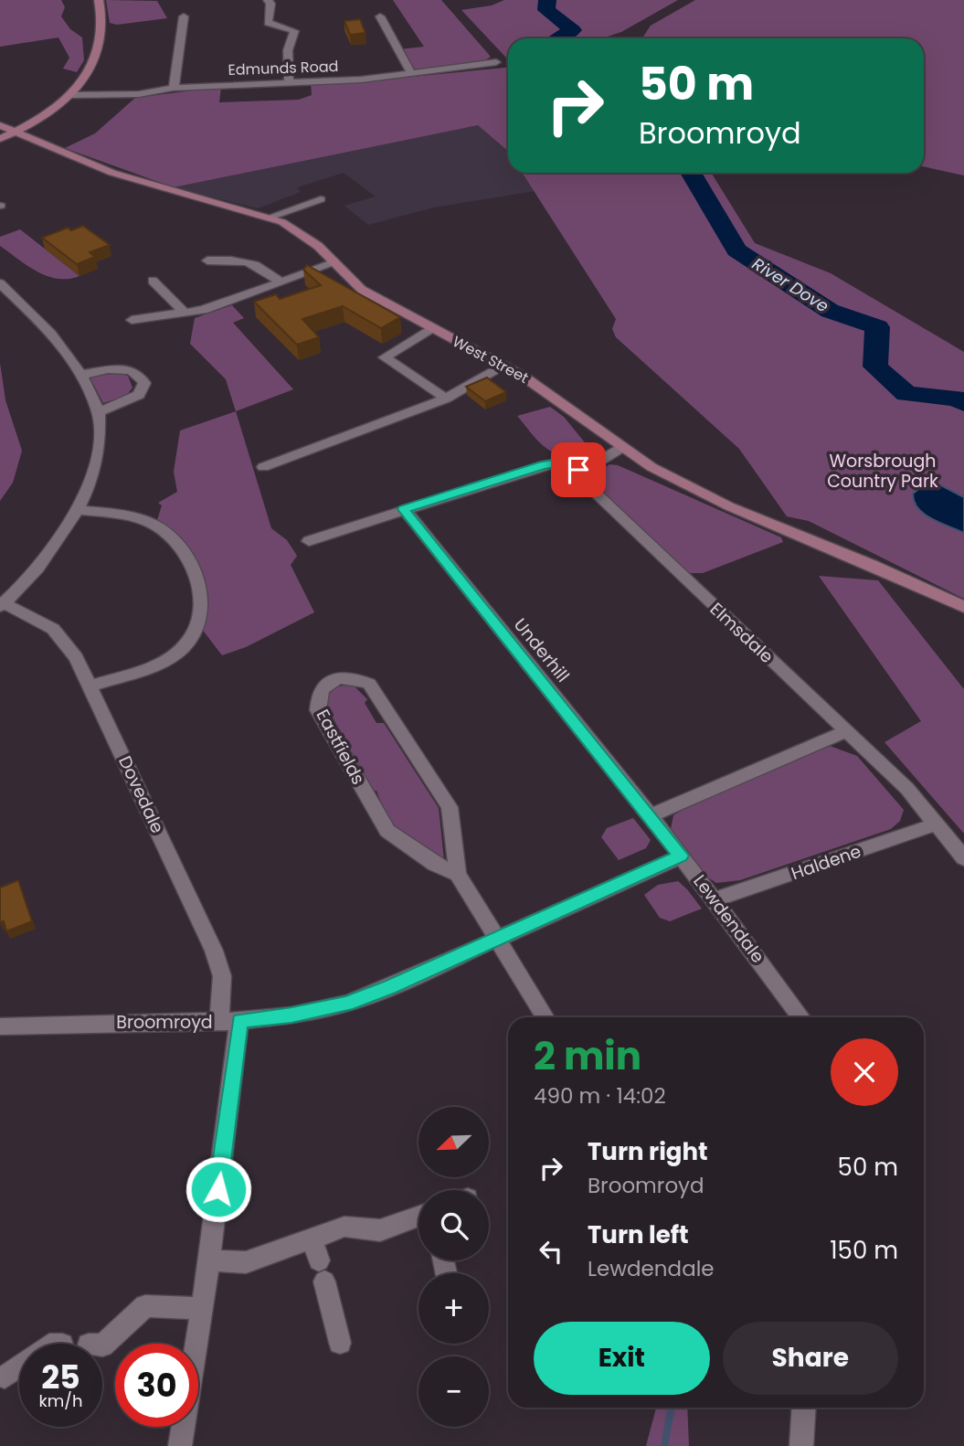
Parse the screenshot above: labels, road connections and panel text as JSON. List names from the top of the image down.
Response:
{
  "streets": {
    "main road": ["West Street"],
    "street": [
      "Edmunds Road",
      "Elmsdale",
      "Underhill",
      "Eastfields",
      "Dovedale",
      "Haldene",
      "Lewdendale",
      "Broomroyd"
    ]
  },
  "crossings": [
    ["Elmsdale", "Haldene"],
    ["Underhill", "Lewdendale"],
    ["Eastfields", "Broomroyd"],
    ["Dovedale", "Broomroyd"],
    ["Haldene", "Lewdendale"],
    ["Lewdendale", "Broomroyd"]
  ],
  "water": ["River Dove"],
  "parks": ["Worsbrough Country Park"],
  "north": "bottom left",
  "page": {
    "turn": ["50 m", "Broomroyd"],
    "heading": ["2 min", "490 m · 14:02"],
    "map_buttons": ["+", "−"],
    "list": [
      {
        "name": "Turn right",
        "note": "Broomroyd",
        "value": "50 m"
      },
      {
        "name": "Turn left",
        "note": "Lewdendale",
        "value": "150 m"
      }
    ],
    "buttons": ["Exit", "Share"],
    "speed": "25 km/h",
    "limit": "30"
  }
}
